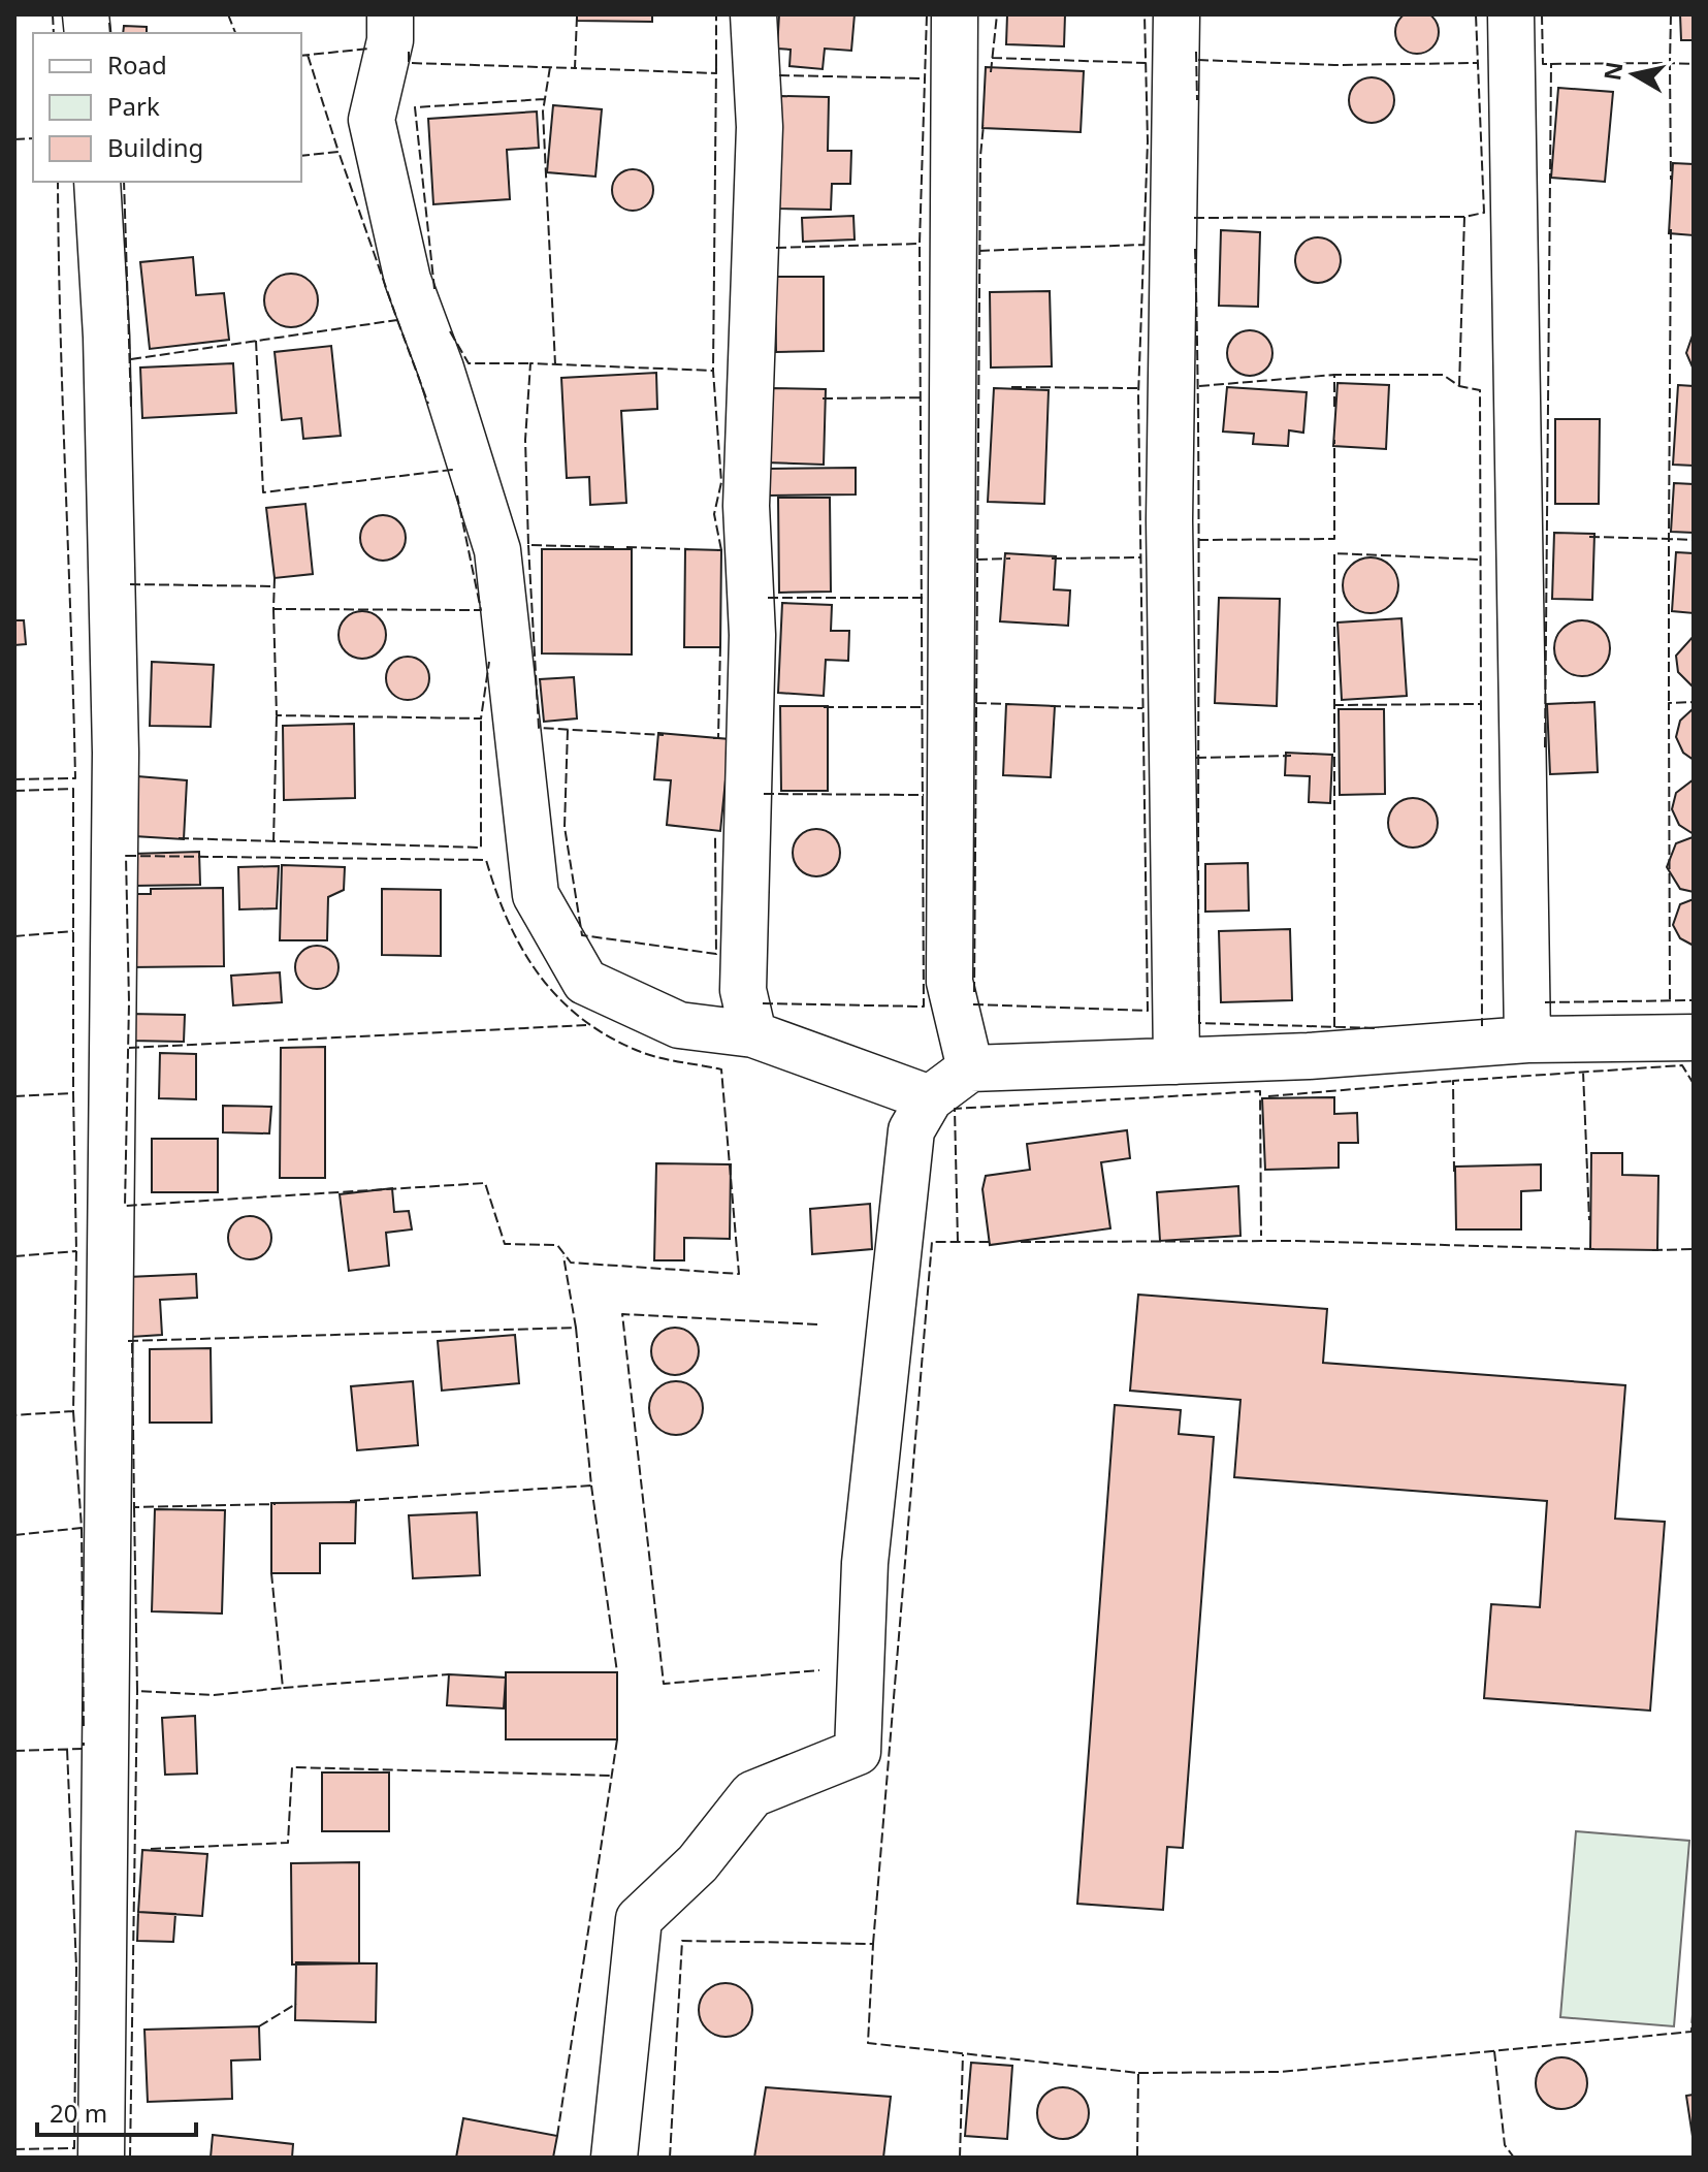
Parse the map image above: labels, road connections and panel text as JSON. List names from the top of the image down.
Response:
{
  "legend": ["Road", "Park", "Building"],
  "scale_bar": "20 m",
  "north": "left"
}
